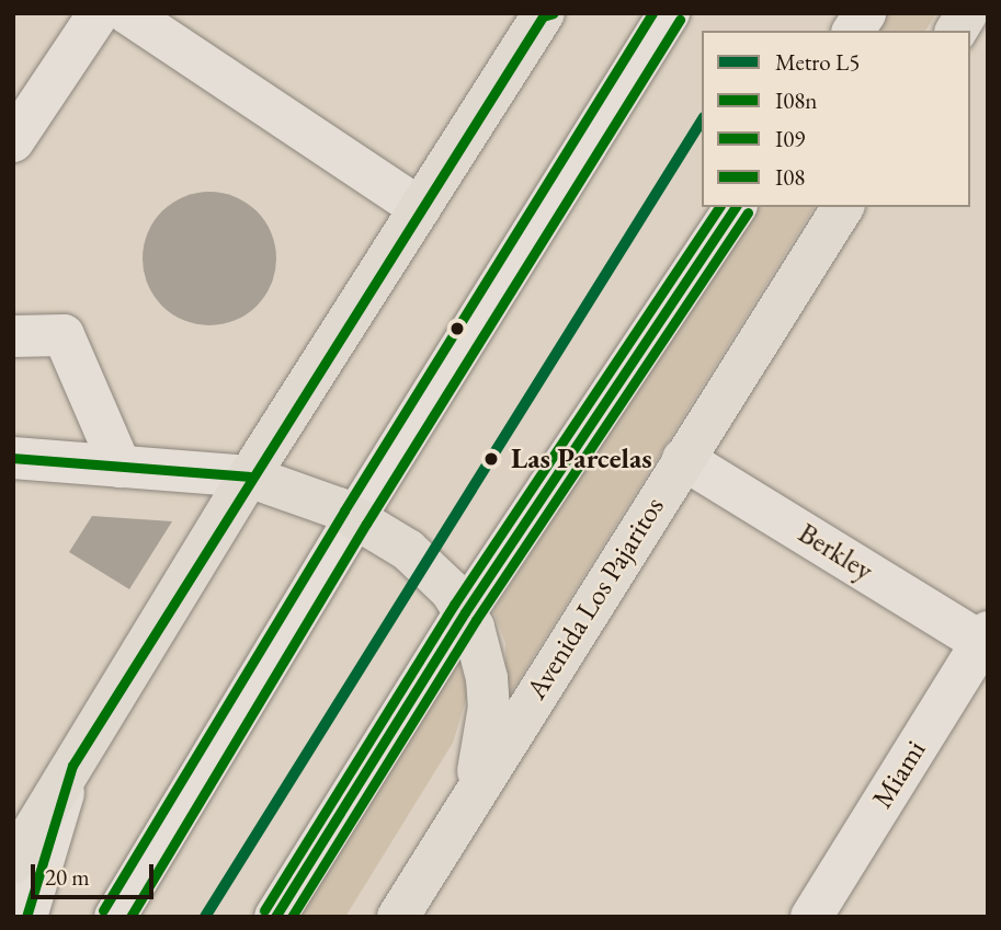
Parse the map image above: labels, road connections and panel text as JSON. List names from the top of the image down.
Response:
{
  "streets": {
    "main road": ["Avenida Los Pajaritos"],
    "street": ["Berkley", "Miami"]
  },
  "crossings": [
    ["Berkley", "Avenida Los Pajaritos"],
    ["Berkley", "Miami"]
  ],
  "places": ["Las Parcelas"],
  "lines": [
    "transit line I08n",
    "transit line I08",
    "transit line I09",
    "metro line L5"
  ],
  "legend": [
    "Metro L5",
    "I08n",
    "I09",
    "I08"
  ],
  "scale_bar": "20 m"
}
